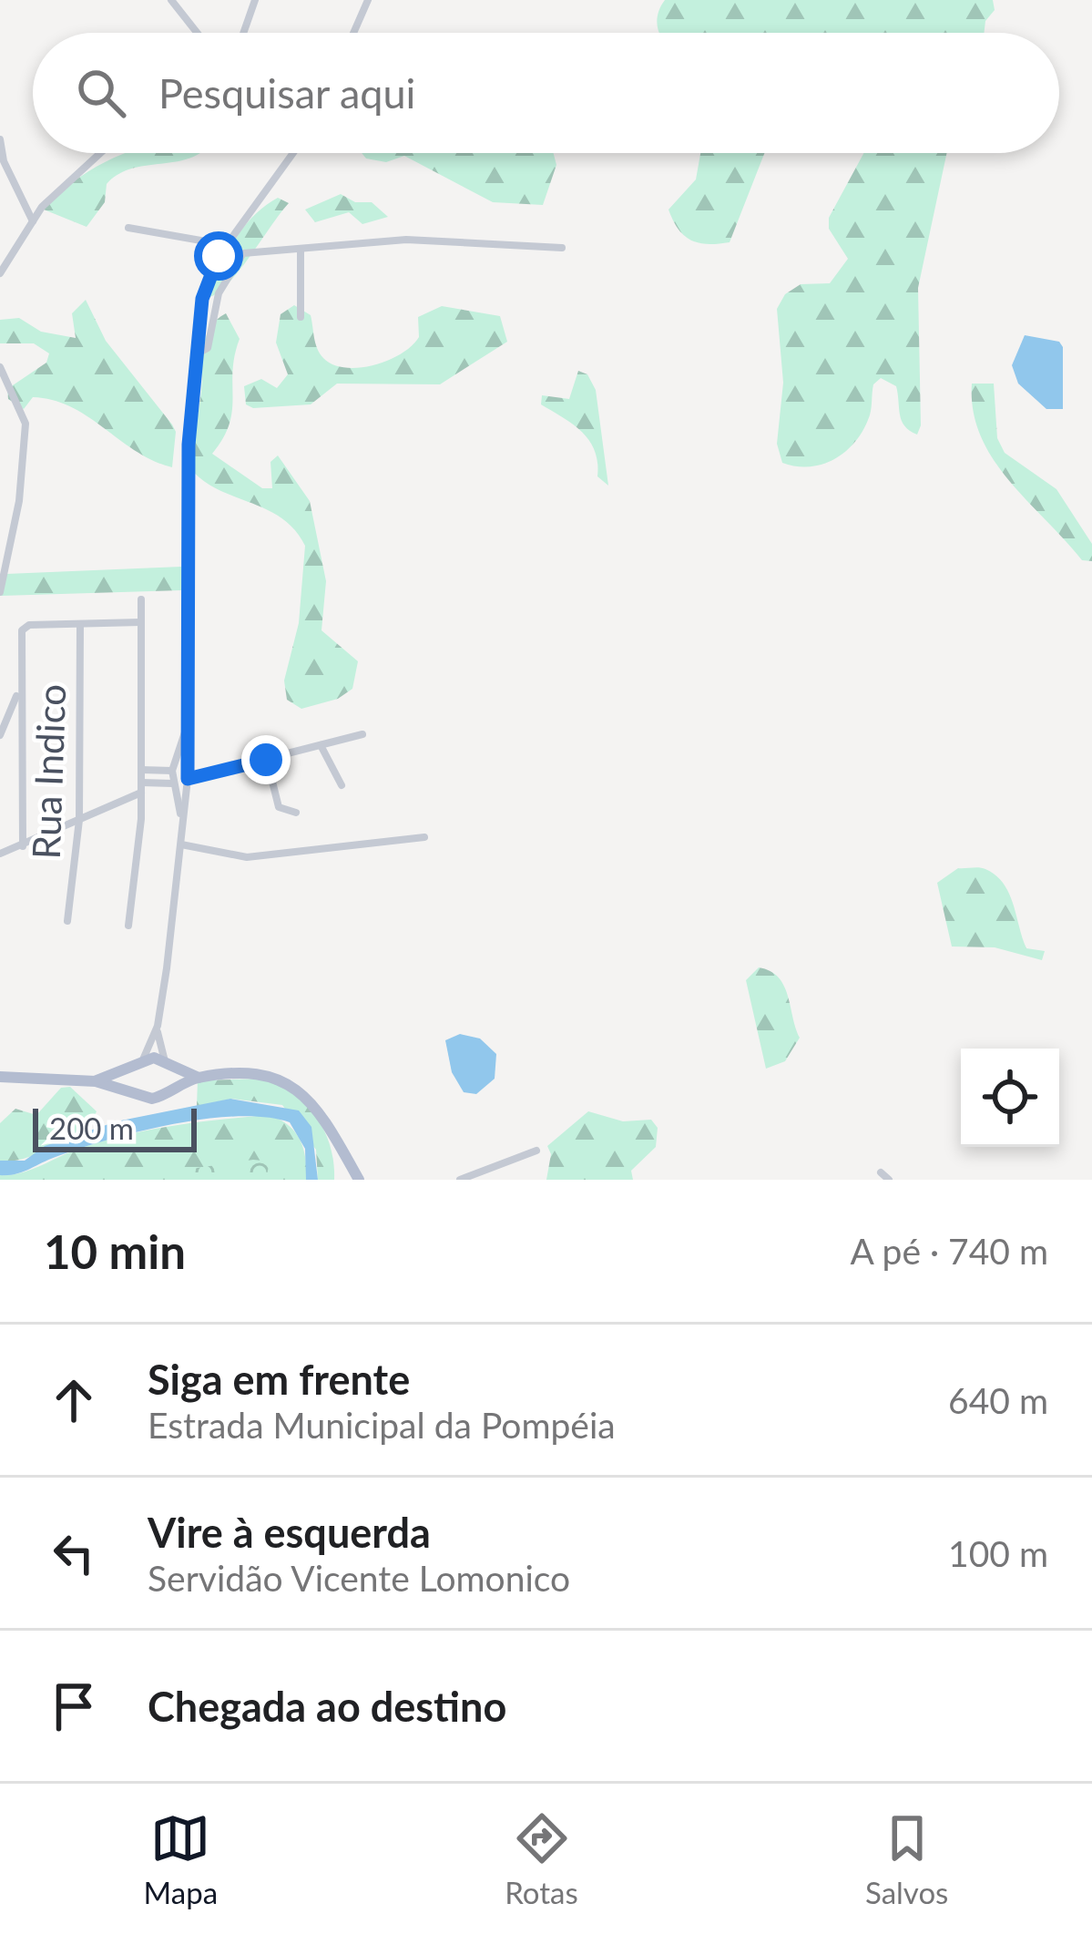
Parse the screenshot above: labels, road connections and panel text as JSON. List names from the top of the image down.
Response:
{
  "streets": {
    "street": ["Rua Indico"]
  },
  "scale_bar": "200 m",
  "page": {
    "search": "Pesquisar aqui",
    "scale": "200 m",
    "heading": ["10 min", "A pé · 740 m"],
    "list": [
      ["Siga em frente", "Estrada Municipal da Pompéia", "640 m"],
      ["Vire à esquerda", "Servidão Vicente Lomonico", "100 m"],
      "Chegada ao destino"
    ],
    "nav": ["Mapa", "Rotas", "Salvos"]
  }
}
